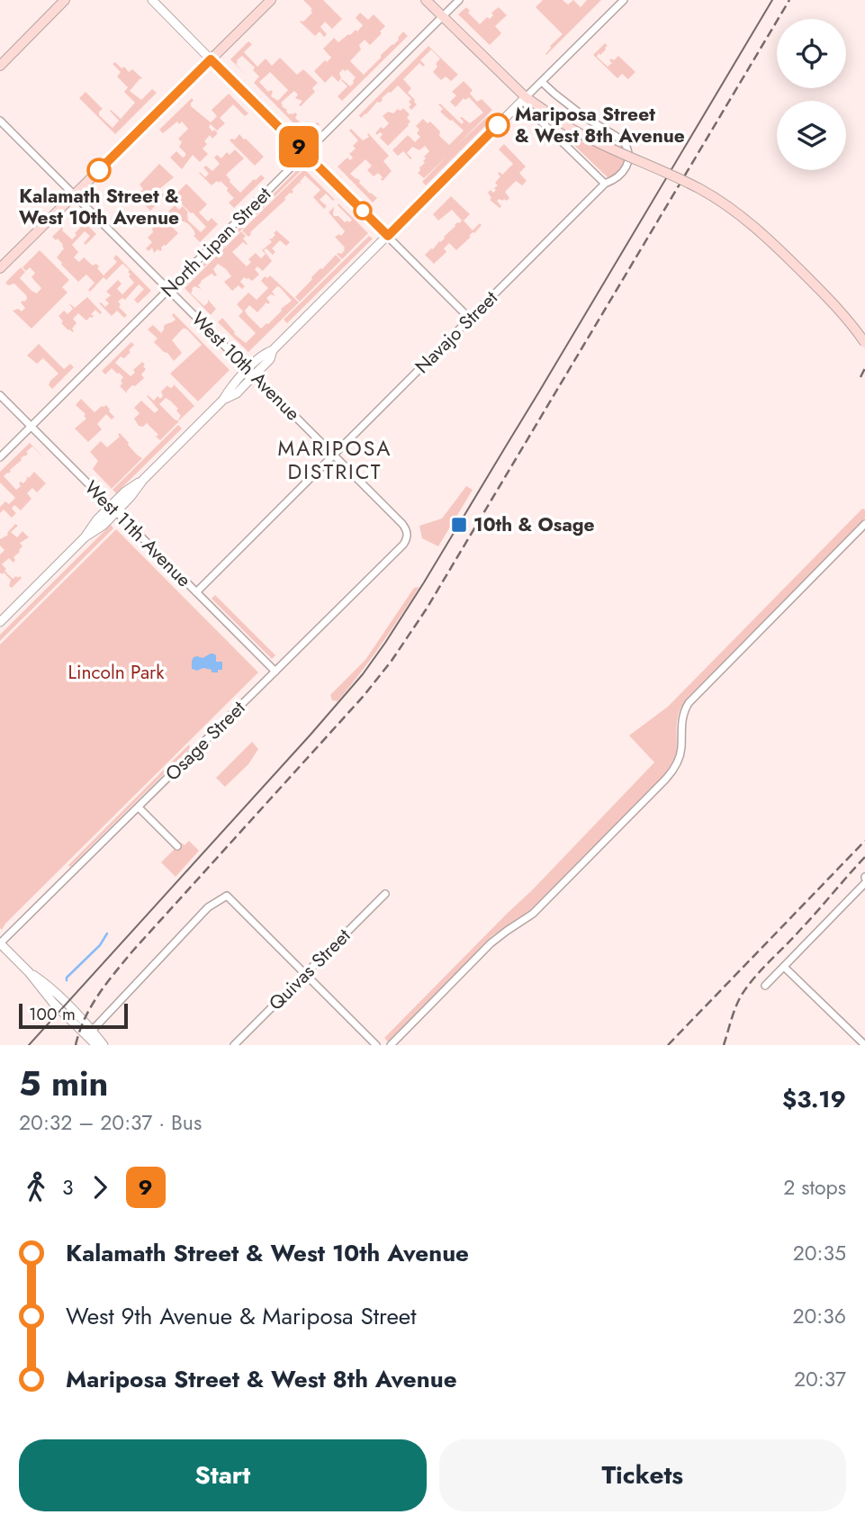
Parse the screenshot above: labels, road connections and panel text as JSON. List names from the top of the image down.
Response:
{
  "streets": {
    "street": [
      "North Lipan Street",
      "Navajo Street",
      "West 10th Avenue",
      "West 11th Avenue",
      "Osage Street",
      "Quivas Street"
    ]
  },
  "crossings": [
    ["North Lipan Street", "West 10th Avenue"],
    ["North Lipan Street", "West 11th Avenue"],
    ["Navajo Street", "West 10th Avenue"],
    ["Navajo Street", "West 11th Avenue"],
    ["West 10th Avenue", "Osage Street"],
    ["West 11th Avenue", "Osage Street"]
  ],
  "districts": ["MARIPOSA DISTRICT"],
  "parks": ["Lincoln Park"],
  "places": {
    "other": ["Mariposa Street & West 8th Avenue", "Kalamath Street & West 10th Avenue"],
    "transit": ["10th & Osage"]
  },
  "lines": ["bus line 9"],
  "scale_bar": "100 m",
  "page": {
    "on_map": "9",
    "scale": "100 m",
    "heading": ["5 min", "20:32 – 20:37 · Bus", "$3.19"],
    "legs": ["3", "9", "2 stops"],
    "list": [
      {
        "name": "Kalamath Street & West 10th Avenue",
        "value": "20:35"
      },
      {
        "name": "West 9th Avenue & Mariposa Street",
        "value": "20:36"
      },
      {
        "name": "Mariposa Street & West 8th Avenue",
        "value": "20:37"
      }
    ],
    "buttons": ["Start", "Tickets"]
  }
}
